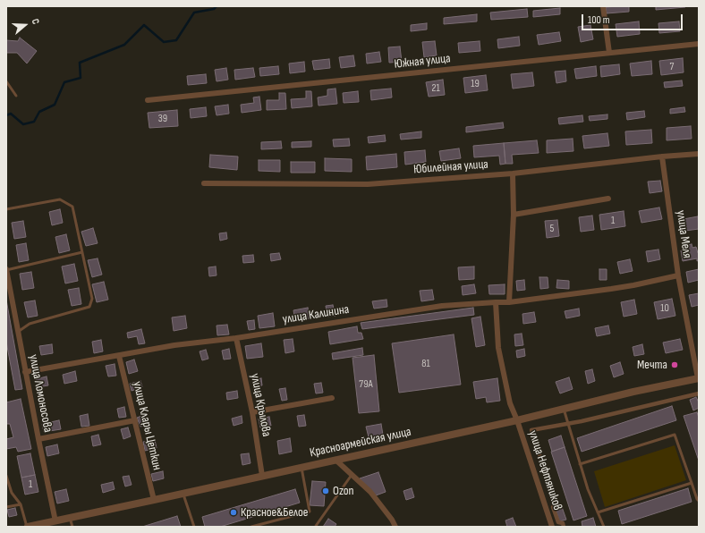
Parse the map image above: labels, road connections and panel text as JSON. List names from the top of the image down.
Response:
{
  "streets": {
    "street": [
      "Южная улица",
      "Юбилейная улица",
      "улица Меля",
      "улица Калинина",
      "улица Ломоносова",
      "улица Крылова",
      "улица Клары Цеткин",
      "Красноармейская улица",
      "улица Нефтяников"
    ]
  },
  "crossings": [
    ["Юбилейная улица", "улица Меля"],
    ["улица Меля", "улица Калинина"],
    ["улица Меля", "Красноармейская улица"],
    ["улица Калинина", "улица Ломоносова"],
    ["улица Калинина", "улица Крылова"],
    ["улица Калинина", "улица Клары Цеткин"],
    ["улица Калинина", "улица Нефтяников"],
    ["улица Ломоносова", "Красноармейская улица"],
    ["улица Крылова", "Красноармейская улица"],
    ["улица Клары Цеткин", "Красноармейская улица"],
    ["Красноармейская улица", "улица Нефтяников"]
  ],
  "places": ["Мечта", "Ozon", "Красное&Белое"],
  "house_numbers": [
    "7",
    "19",
    "21",
    "39",
    "1",
    "5",
    "10",
    "81",
    "79А",
    "1"
  ],
  "scale_bar": "100 m",
  "north": "right"
}
